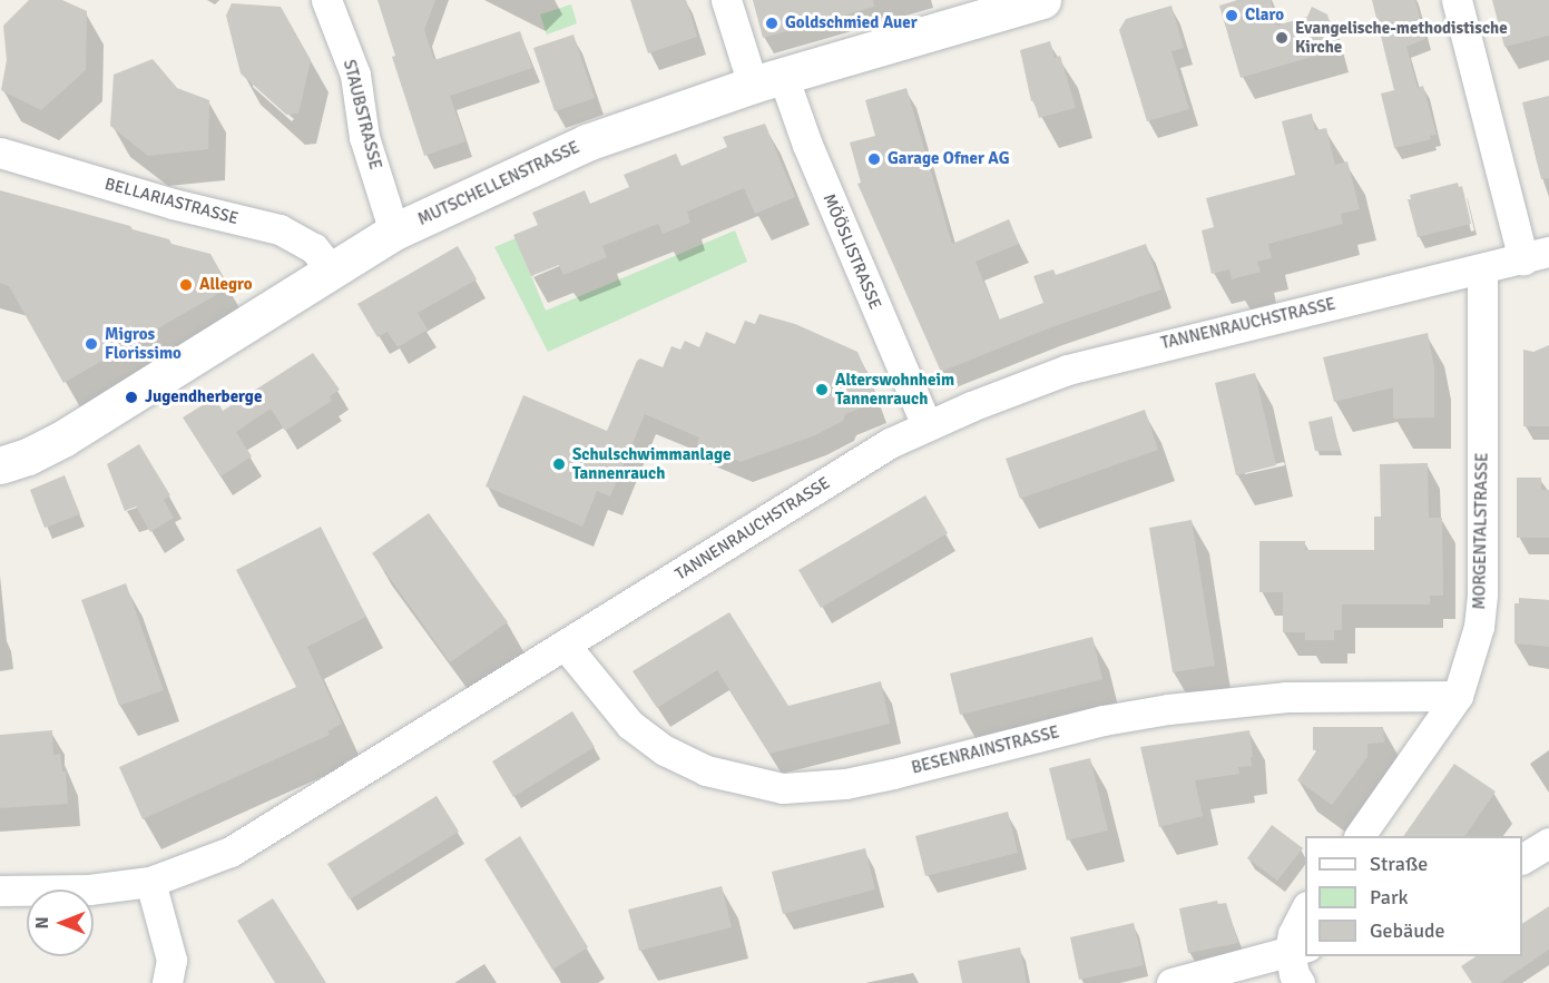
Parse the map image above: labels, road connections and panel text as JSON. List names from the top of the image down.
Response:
{
  "streets": {
    "street": [
      "STAUBSTRASSE",
      "MUTSCHELLENSTRASSE",
      "BELLARIASTRASSE",
      "MÖÖSLISTRASSE",
      "TANNENRAUCHSTRASSE",
      "MORGENTALSTRASSE",
      "BESENRAINSTRASSE"
    ]
  },
  "crossings": [
    ["STAUBSTRASSE", "MUTSCHELLENSTRASSE"],
    ["MUTSCHELLENSTRASSE", "BELLARIASTRASSE"],
    ["MUTSCHELLENSTRASSE", "MÖÖSLISTRASSE"],
    ["MÖÖSLISTRASSE", "TANNENRAUCHSTRASSE"],
    ["TANNENRAUCHSTRASSE", "MORGENTALSTRASSE"],
    ["TANNENRAUCHSTRASSE", "BESENRAINSTRASSE"],
    ["MORGENTALSTRASSE", "BESENRAINSTRASSE"]
  ],
  "places": [
    "Claro",
    "Goldschmied Auer",
    "Evangelische-methodistische Kirche",
    "Garage Ofner AG",
    "Allegro",
    "Migros Florissimo",
    "Alterswohnheim Tannenrauch",
    "Jugendherberge",
    "Schulschwimmanlage Tannenrauch"
  ],
  "legend": ["Straße", "Park", "Gebäude"],
  "north": "left"
}
